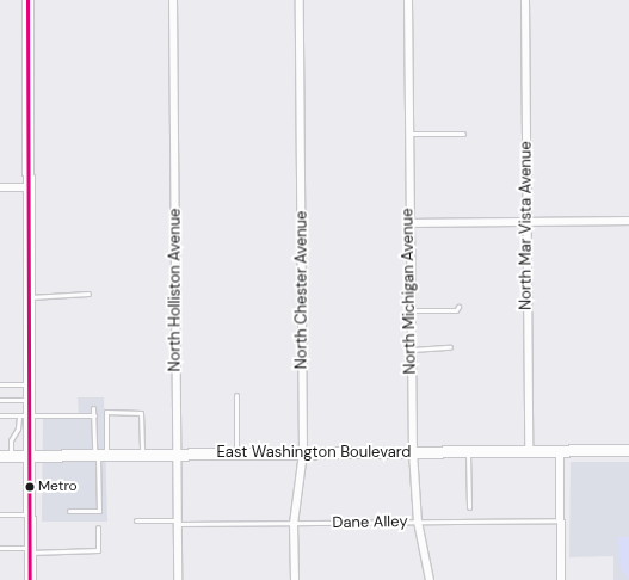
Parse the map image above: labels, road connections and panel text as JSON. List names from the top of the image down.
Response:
{
  "streets": {
    "main road": ["East Washington Boulevard"],
    "street": [
      "North Mar Vista Avenue",
      "North Holliston Avenue",
      "North Chester Avenue",
      "North Michigan Avenue"
    ],
    "lane": ["Dane Alley"]
  },
  "crossings": [
    ["North Mar Vista Avenue", "East Washington Boulevard"],
    ["North Holliston Avenue", "East Washington Boulevard"],
    ["North Holliston Avenue", "Dane Alley"],
    ["North Chester Avenue", "East Washington Boulevard"],
    ["North Chester Avenue", "Dane Alley"],
    ["North Michigan Avenue", "East Washington Boulevard"],
    ["North Michigan Avenue", "Dane Alley"]
  ],
  "places": ["Metro"]
}
